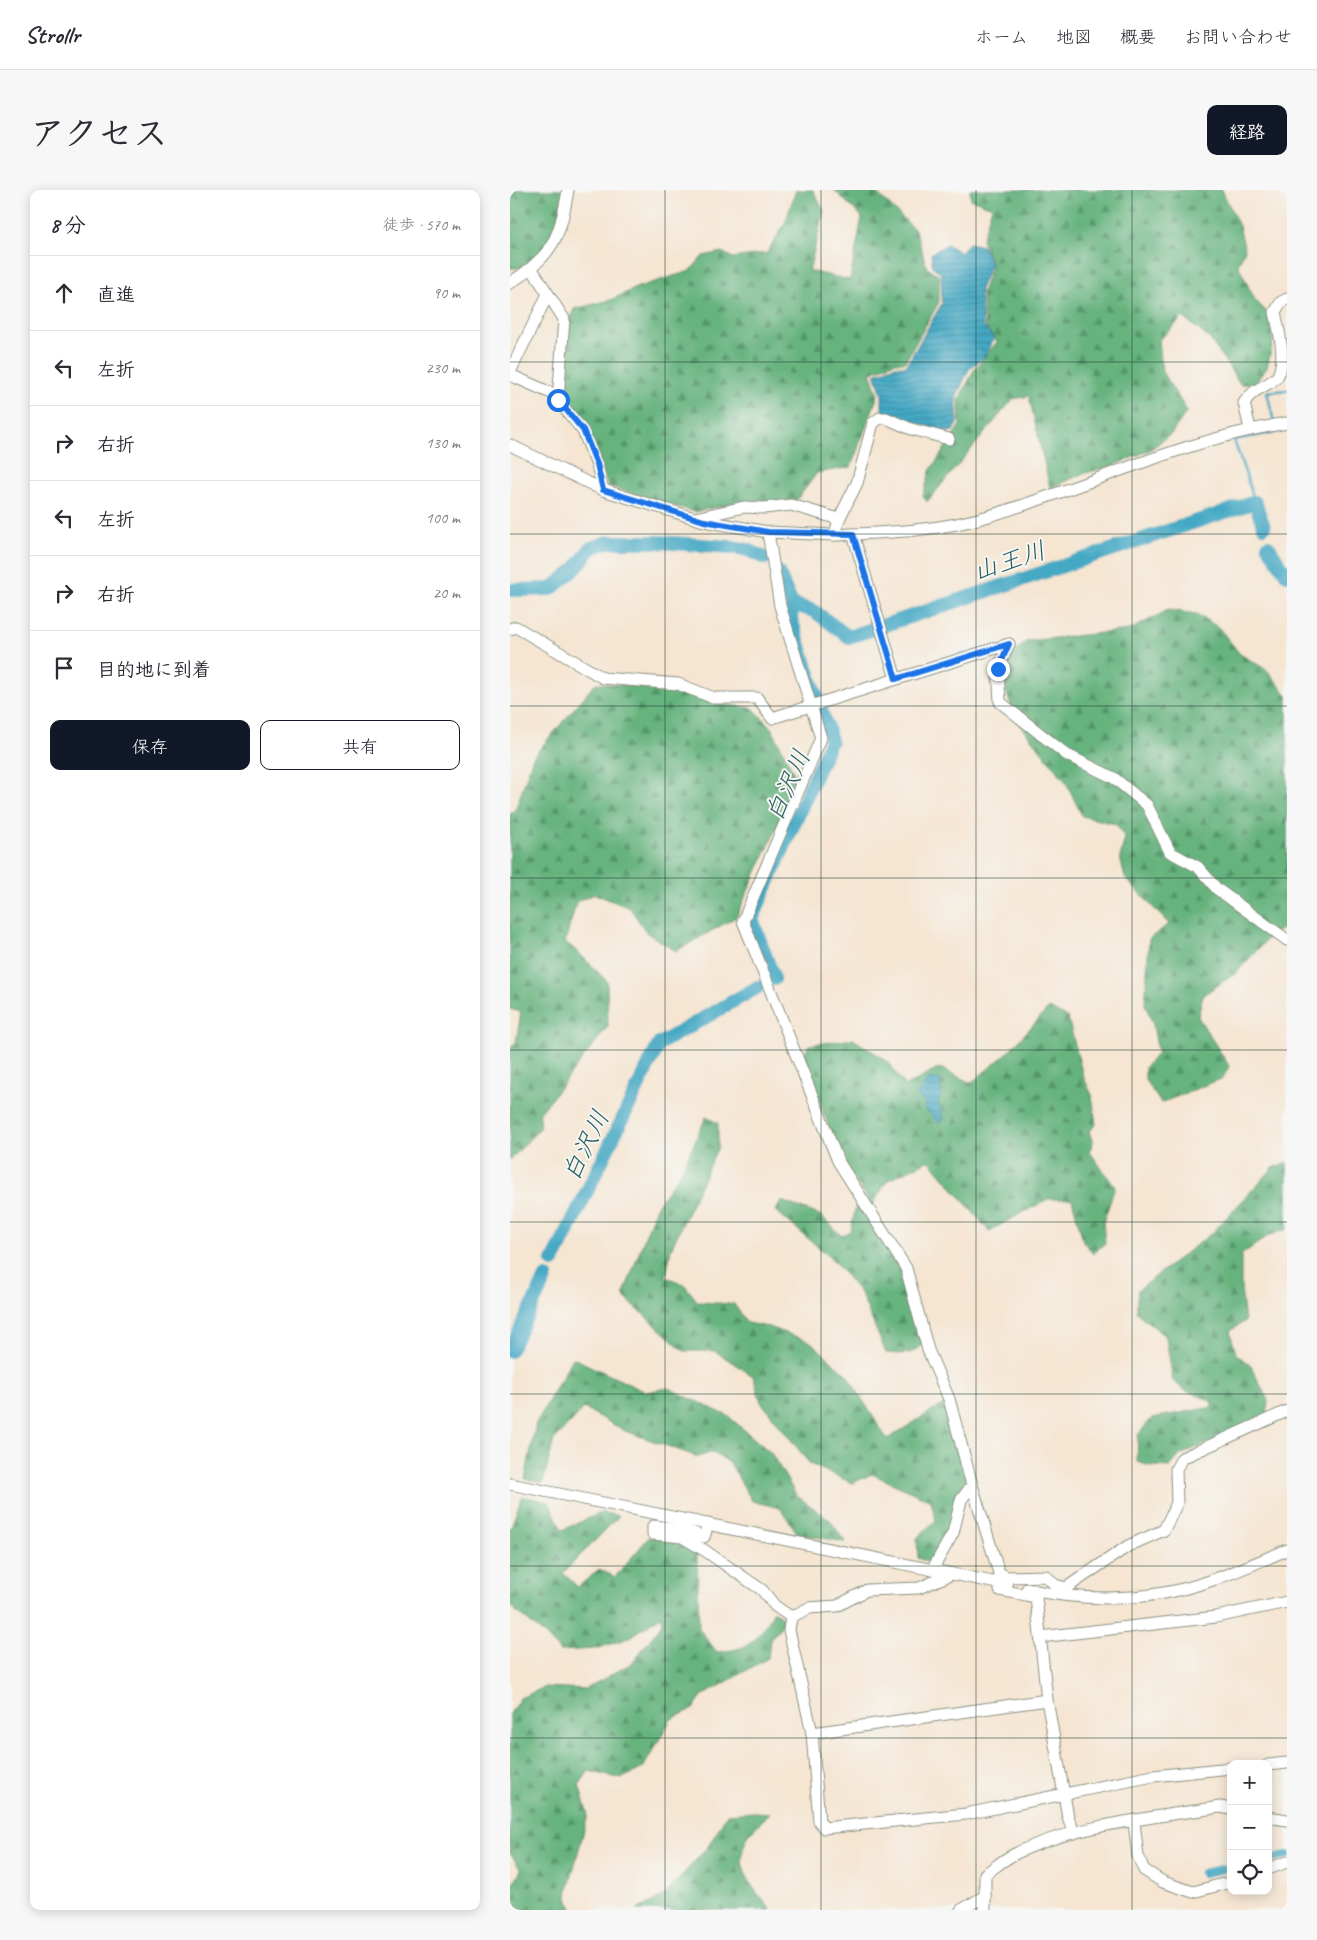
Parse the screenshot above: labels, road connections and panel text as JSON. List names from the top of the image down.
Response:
{
  "water": ["山王川", "白沢川"],
  "page": {
    "header": "Strollr",
    "nav": [
      "ホーム",
      "地図",
      "概要",
      "お問い合わせ"
    ],
    "title": "アクセス",
    "buttons": [
      "経路",
      ["保存", "共有"]
    ],
    "heading": ["8 分", "徒歩 · 570 m"],
    "list": [
      ["直進", "90 m"],
      ["左折", "230 m"],
      ["右折", "130 m"],
      ["左折", "100 m"],
      ["右折", "20 m"],
      "目的地に到着"
    ],
    "map_buttons": ["+", "−"]
  }
}
